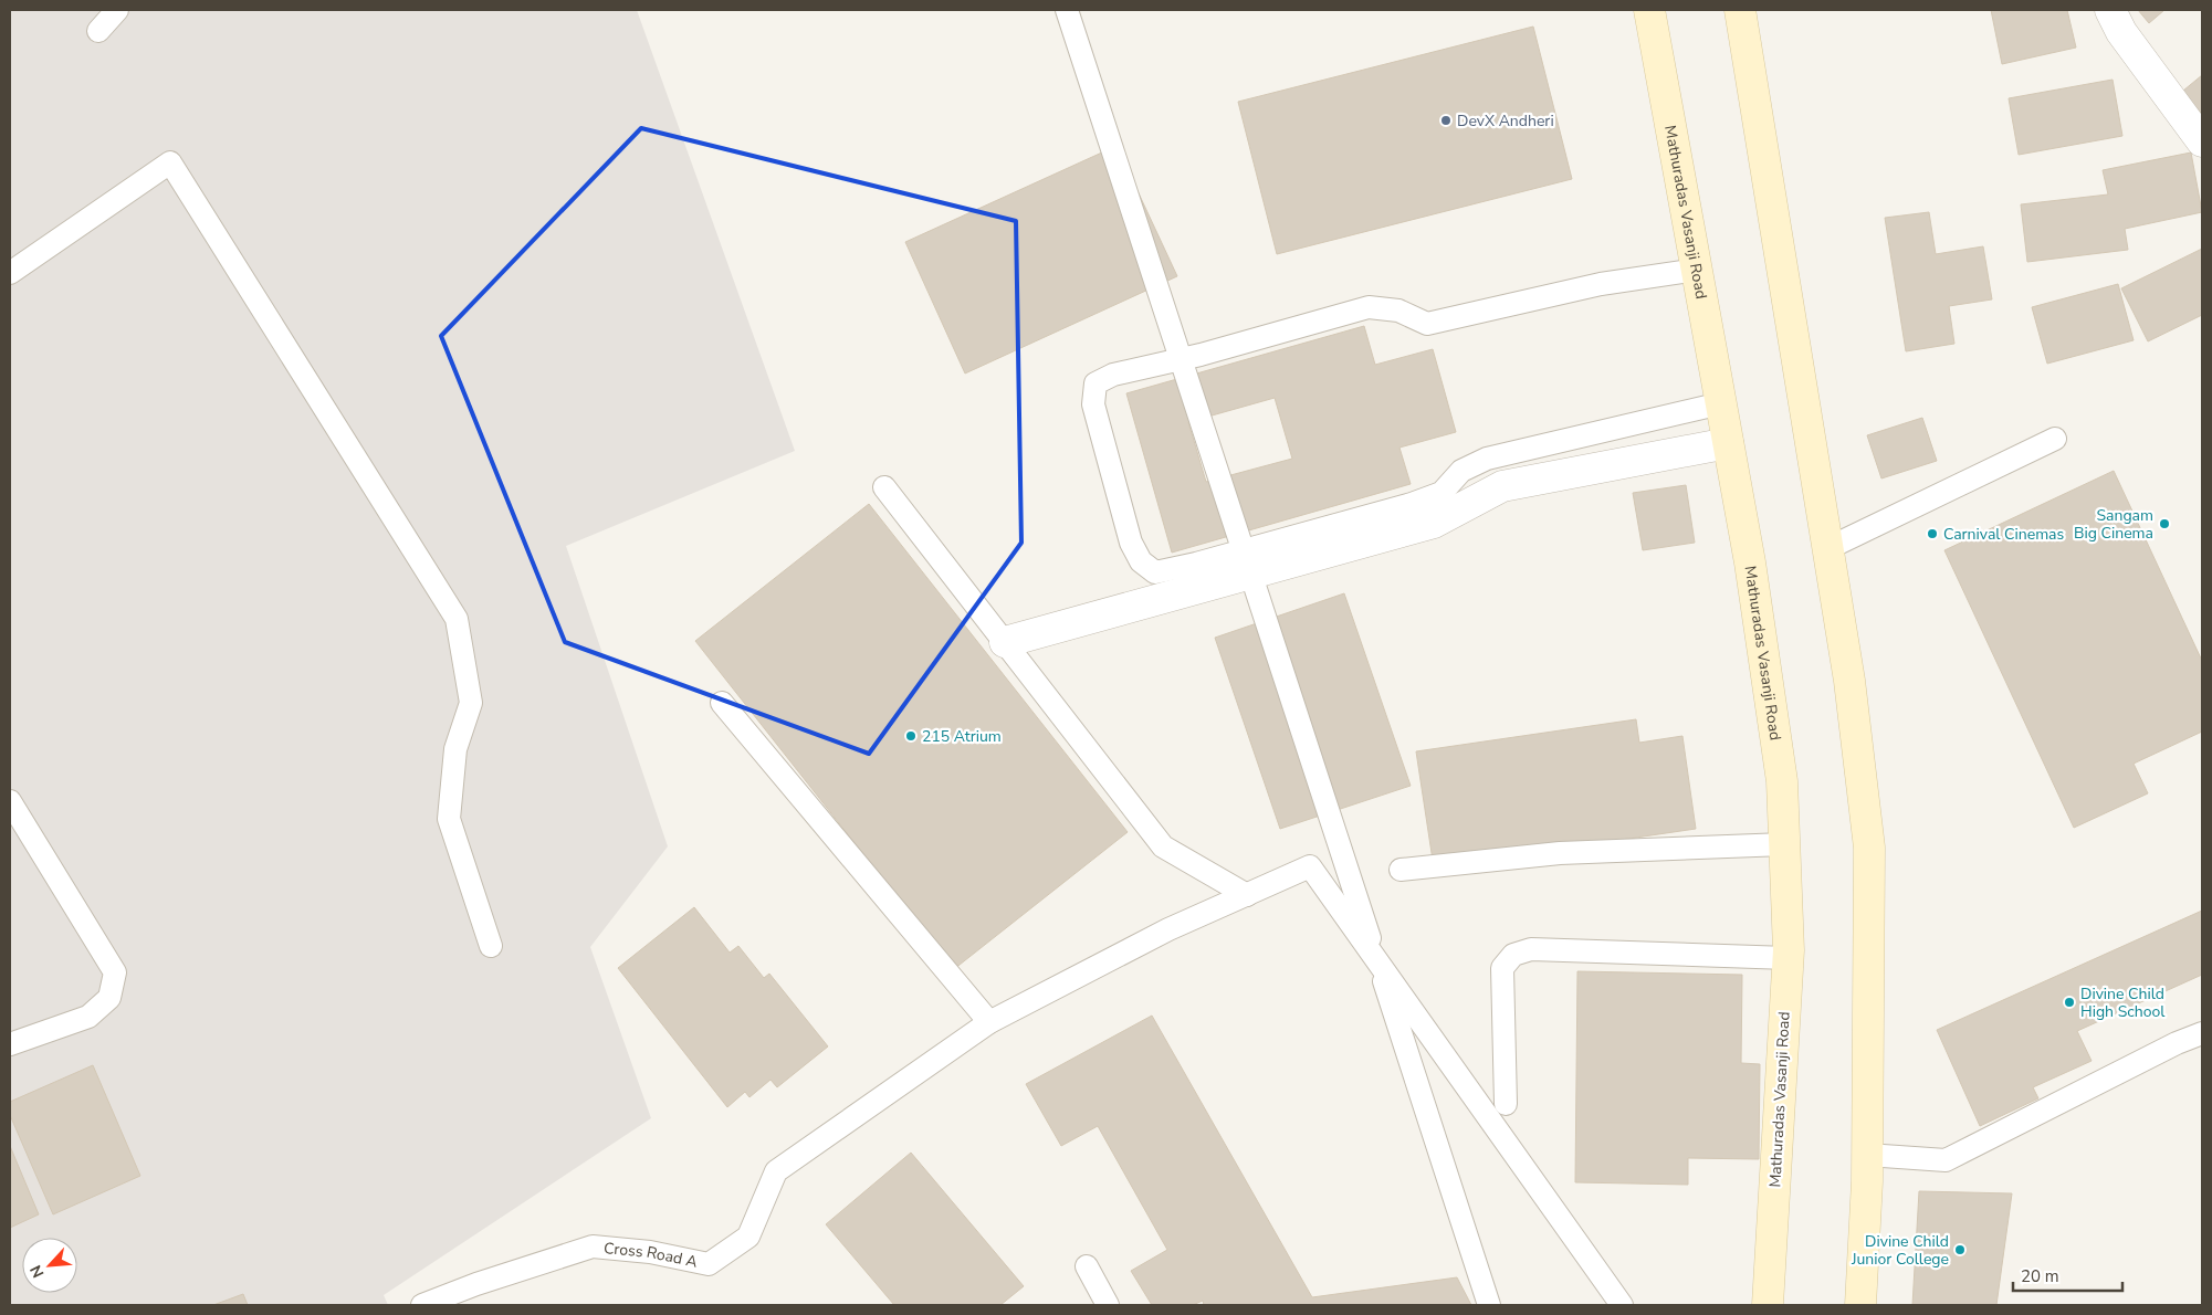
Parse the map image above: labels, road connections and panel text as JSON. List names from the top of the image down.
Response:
{
  "streets": {
    "main road": ["Mathuradas Vasanji Road"],
    "lane": ["Cross Road A"]
  },
  "places": [
    "DevX Andheri",
    "Sangam Big Cinema",
    "Carnival Cinemas",
    "215 Atrium",
    "Divine Child High School",
    "Divine Child Junior College"
  ],
  "scale_bar": "20 m",
  "north": "bottom left"
}
